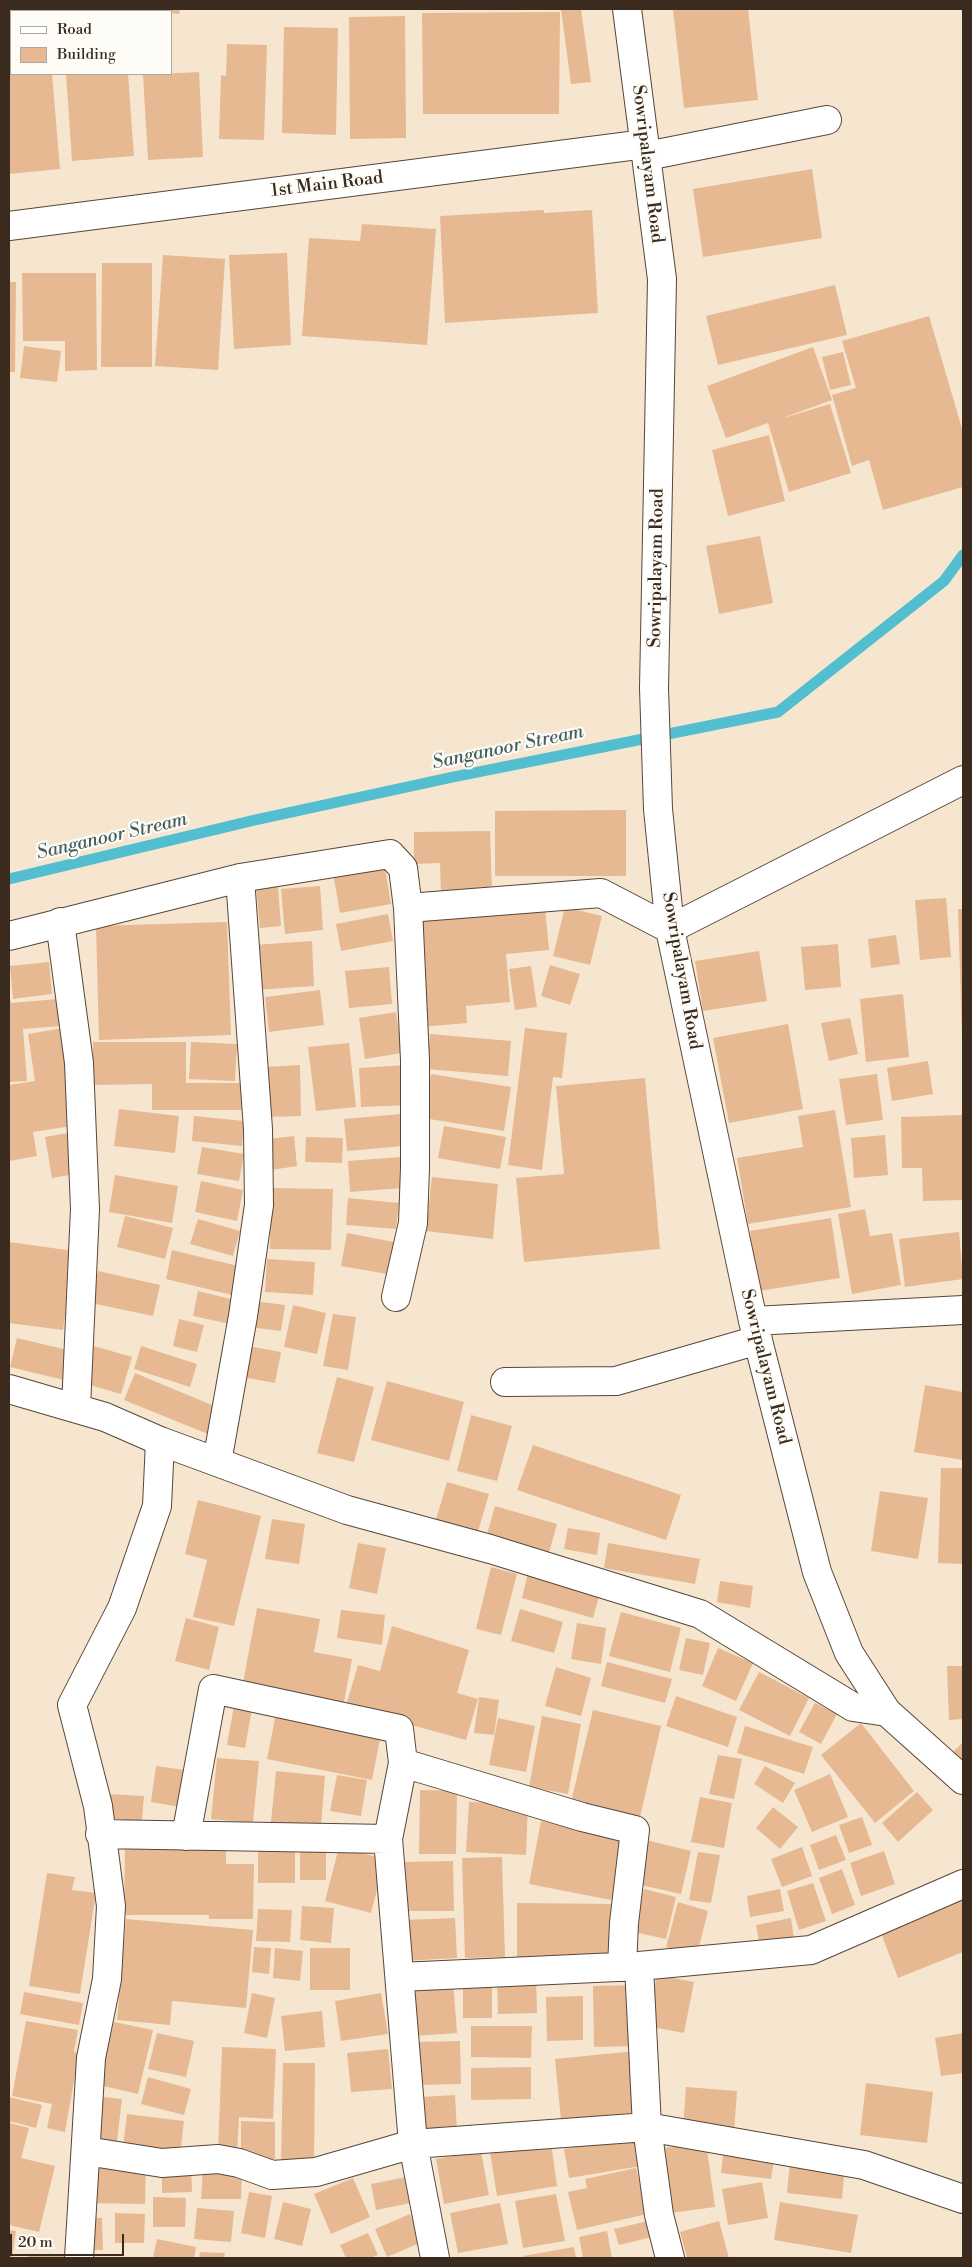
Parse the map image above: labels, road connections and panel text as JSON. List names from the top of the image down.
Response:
{
  "streets": {
    "street": ["Sowripalayam Road", "1st Main Road"]
  },
  "crossings": [
    ["Sowripalayam Road", "1st Main Road"]
  ],
  "water": ["Sanganoor Stream"],
  "legend": ["Road", "Building"],
  "scale_bar": "20 m"
}
